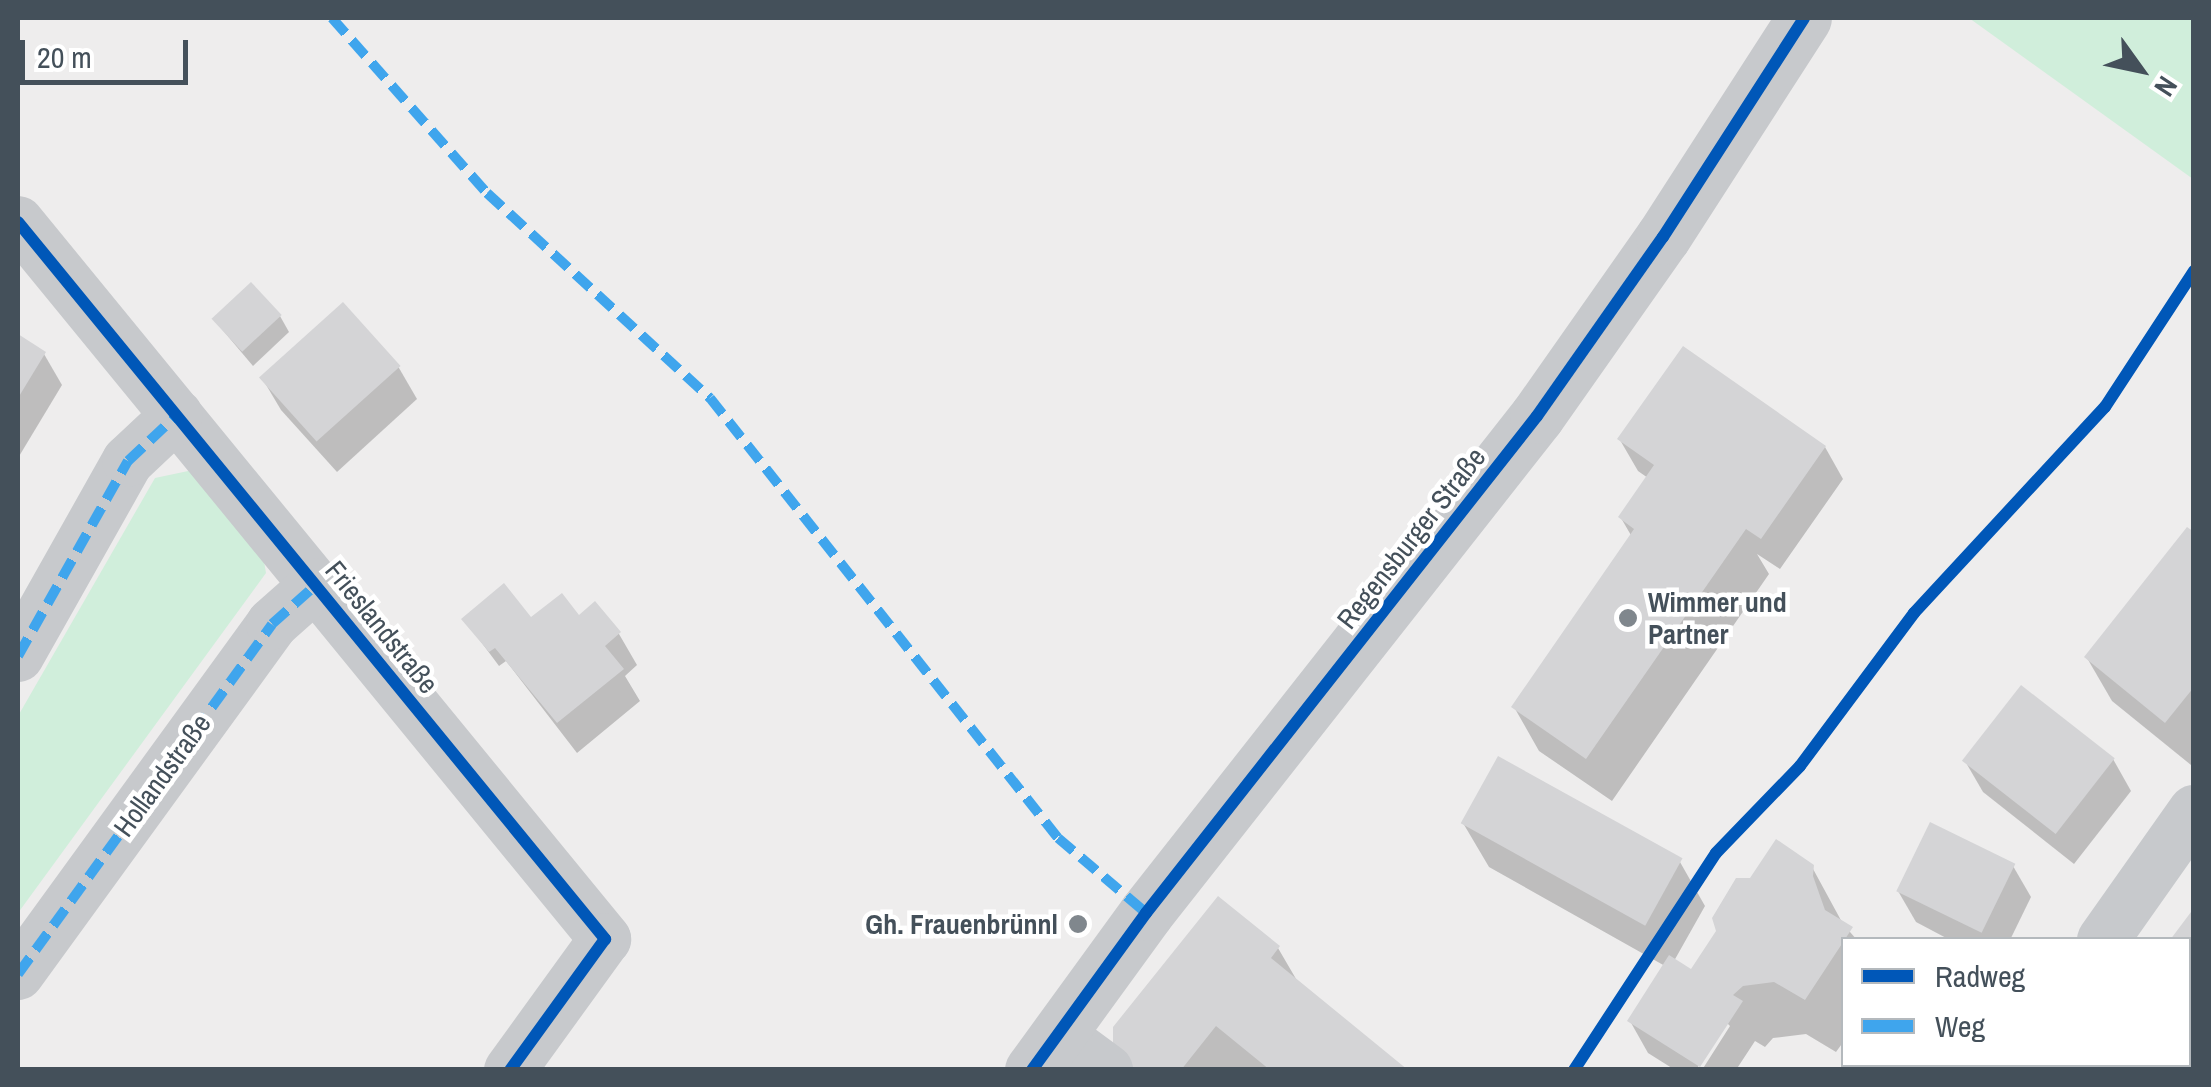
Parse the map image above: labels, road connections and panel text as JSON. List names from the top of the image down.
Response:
{
  "streets": {
    "street": ["Regensburger Straße", "Frieslandstraße", "Hollandstraße"]
  },
  "crossings": [
    ["Frieslandstraße", "Hollandstraße"]
  ],
  "places": ["Wimmer und Partner", "Gh. Frauenbrünnl"],
  "legend": ["Radweg", "Weg"],
  "scale_bar": "20 m",
  "north": "bottom right"
}
